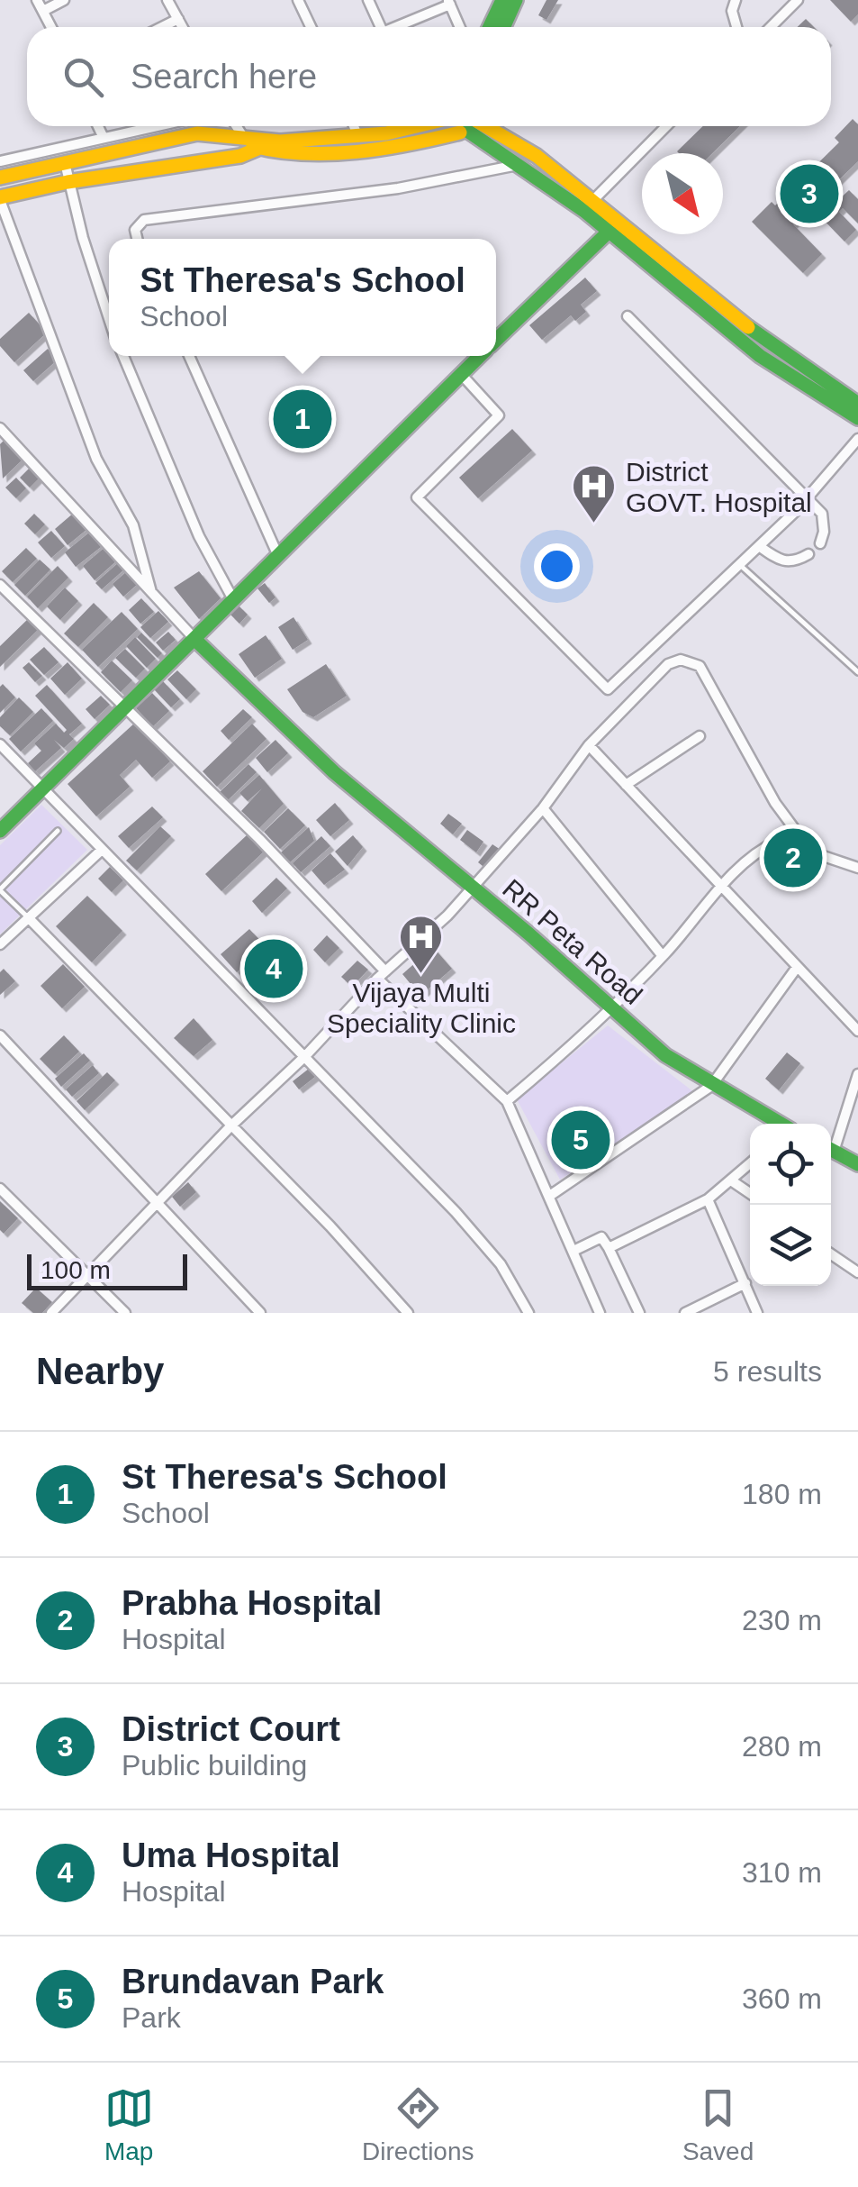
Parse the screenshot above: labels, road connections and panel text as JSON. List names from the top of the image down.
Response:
{
  "streets": {
    "street": ["RR Peta Road"]
  },
  "places": {
    "hospital": ["District GOVT. Hospital", "Vijaya Multi Speciality Clinic"]
  },
  "scale_bar": "100 m",
  "north": "bottom right",
  "page": {
    "search": "Search here",
    "pins": [
      "3",
      "1",
      "2",
      "4",
      "5"
    ],
    "popup": ["St Theresa's School", "School"],
    "scale": "100 m",
    "heading": ["Nearby", "5 results"],
    "list": [
      {
        "mark": "1",
        "name": "St Theresa's School",
        "note": "School",
        "value": "180 m"
      },
      {
        "mark": "2",
        "name": "Prabha Hospital",
        "note": "Hospital",
        "value": "230 m"
      },
      {
        "mark": "3",
        "name": "District Court",
        "note": "Public building",
        "value": "280 m"
      },
      {
        "mark": "4",
        "name": "Uma Hospital",
        "note": "Hospital",
        "value": "310 m"
      },
      {
        "mark": "5",
        "name": "Brundavan Park",
        "note": "Park",
        "value": "360 m"
      }
    ],
    "nav": ["Map", "Directions", "Saved"]
  }
}
